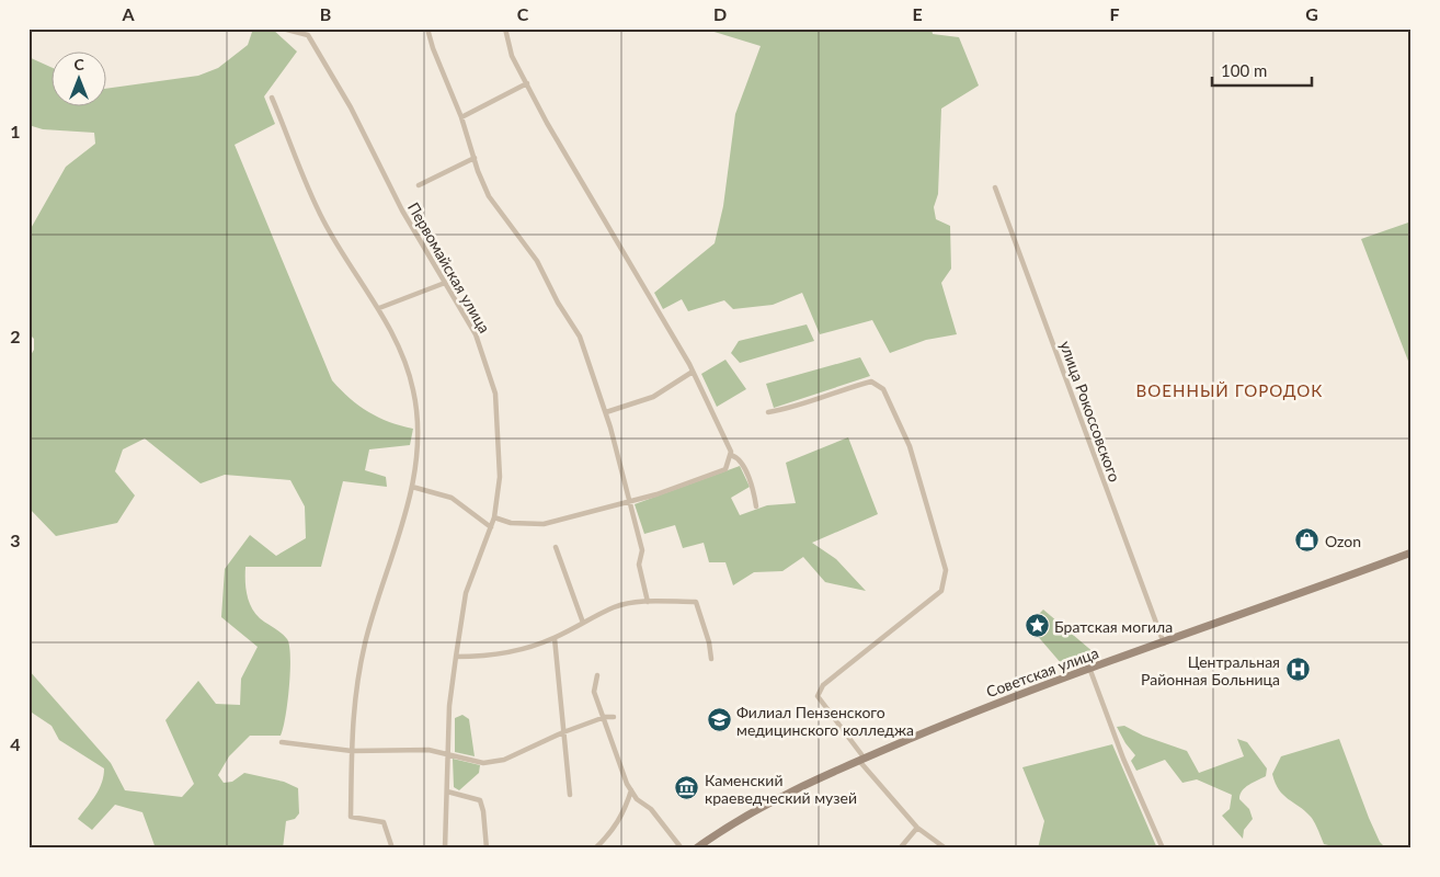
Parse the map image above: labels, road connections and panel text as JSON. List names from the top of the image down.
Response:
{
  "streets": {
    "main road": ["Советская улица"],
    "street": ["Первомайская улица", "улица Рокоссовского"]
  },
  "crossings": [
    ["улица Рокоссовского", "Советская улица"]
  ],
  "districts": ["ВОЕННЫЙ ГОРОДОК"],
  "places": {
    "shop": ["Ozon"],
    "place": ["Братская могила"],
    "hospital": ["Центральная Районная Больница"],
    "school or university": ["Филиал Пензенского медицинского колледжа"],
    "museum": ["Каменский краеведческий музей"]
  },
  "scale_bar": "100 m",
  "north": "top",
  "grid": {
    "columns": [
      "A",
      "B",
      "C",
      "D",
      "E",
      "F",
      "G"
    ],
    "rows": [
      "1",
      "2",
      "3",
      "4"
    ]
  }
}
